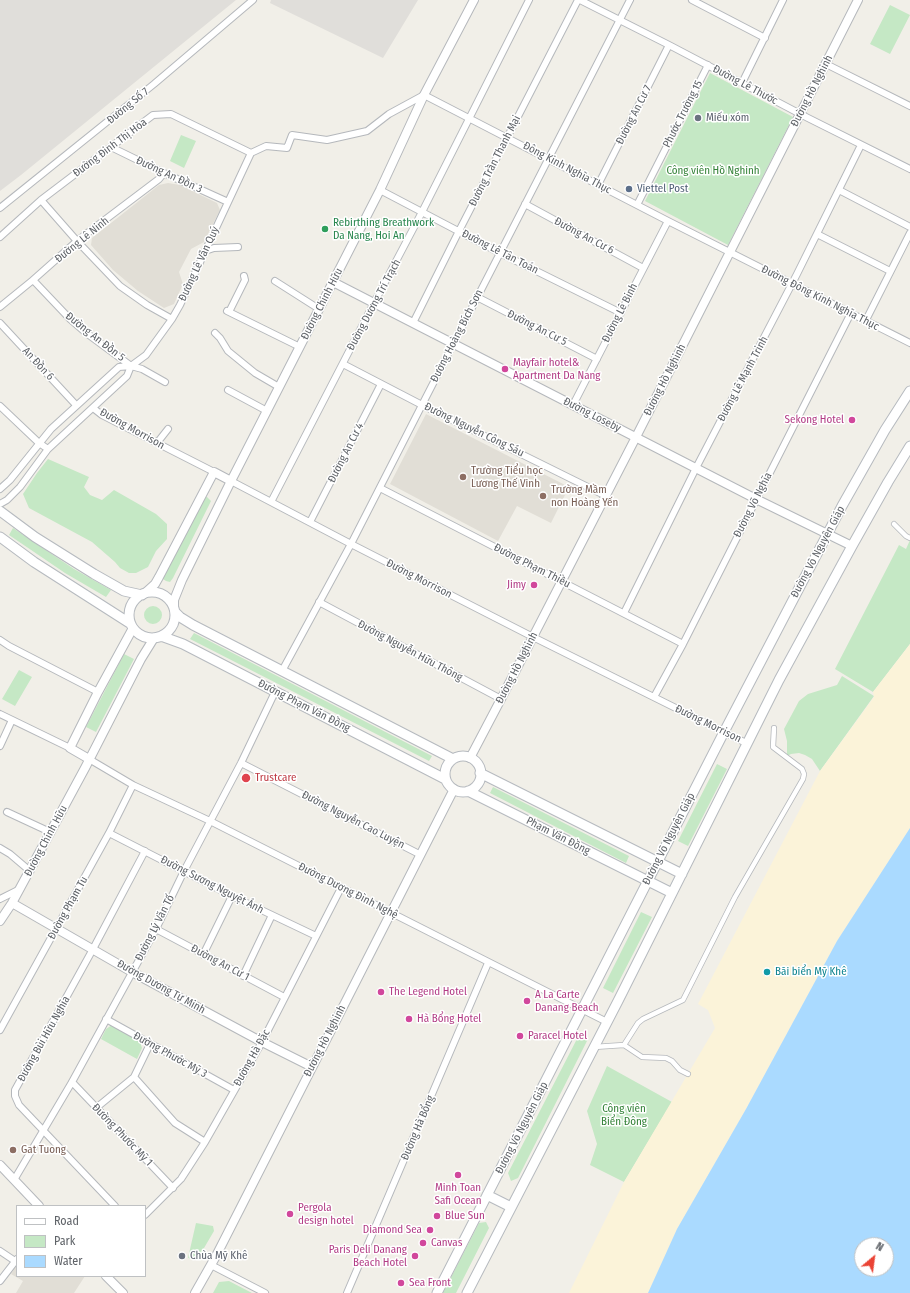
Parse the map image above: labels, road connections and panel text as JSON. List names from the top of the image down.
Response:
{
  "streets": {
    "main road": ["Đường Võ Nguyên Giáp", "Đường Phạm Văn Đồng", "Phạm Văn Đồng"],
    "street": [
      "Đường Lê Thước",
      "Đường Hồ Nghinh",
      "Đường Số 7",
      "Phước Trường 15",
      "Đường An Cư 7",
      "Đường Đinh Thị Hòa",
      "Đường Trần Thanh Mại",
      "Đông Kinh Nghĩa Thục",
      "Đường An Đồn 3",
      "Đường An Cư 6",
      "Đường Lê Ninh",
      "Đường Lê Tân Toán",
      "Đường Lê Văn Quý",
      "Đường Đông Kinh Nghĩa Thục",
      "Đường Chính Hữu",
      "Đường Dương Trí Trạch",
      "Đường Lê Binh",
      "Đường An Cư 5",
      "Đường Hoàng Bích Sơn",
      "Đường An Đồn 5",
      "An Đồn 6",
      "Đường Lê Mạnh Trinh",
      "Đường Loseby",
      "Đường Morrison",
      "Đường Nguyễn Công Sáu",
      "Đường An Cư 4",
      "Đường Võ Nghĩa",
      "Đường Phạm Thiều",
      "Đường Nguyễn Hữu Thông",
      "Đường Nguyễn Cao Luyện",
      "Đường Sương Nguyệt Ánh",
      "Đường Dương Đình Nghệ",
      "Đường Phạm Tu",
      "Đường Lý Văn Tố",
      "Đường An Cư 1",
      "Đường Dương Tự Minh",
      "Đường Bùi Hữu Nghĩa",
      "Đường Phước Mỹ 3",
      "Đường Hà Đặc",
      "Đường Hà Bổng",
      "Đường Phước Mỹ 1"
    ]
  },
  "crossings": [
    ["Đường Lê Thước", "Đường Hồ Nghinh"],
    ["Đường Lê Thước", "Phước Trường 15"],
    ["Đường Lê Thước", "Đường An Cư 7"],
    ["Đường Lê Thước", "Đường Trần Thanh Mại"],
    ["Đường Lê Thước", "Đường Hoàng Bích Sơn"],
    ["Đường Lê Thước", "Đường Lê Mạnh Trinh"],
    ["Đường Hồ Nghinh", "Đông Kinh Nghĩa Thục"],
    ["Đường Hồ Nghinh", "Đường Đông Kinh Nghĩa Thục"],
    ["Đường Hồ Nghinh", "Đường Loseby"],
    ["Đường Hồ Nghinh", "Đường Morrison"],
    ["Đường Hồ Nghinh", "Đường Nguyễn Công Sáu"],
    ["Đường Hồ Nghinh", "Đường Phạm Thiều"],
    ["Đường Hồ Nghinh", "Đường Nguyễn Hữu Thông"],
    ["Đường Hồ Nghinh", "Đường Phạm Văn Đồng"],
    ["Đường Hồ Nghinh", "Đường Nguyễn Cao Luyện"],
    ["Đường Hồ Nghinh", "Phạm Văn Đồng"],
    ["Đường Hồ Nghinh", "Đường Dương Đình Nghệ"],
    ["Đường Hồ Nghinh", "Đường Dương Tự Minh"],
    ["Phước Trường 15", "Đông Kinh Nghĩa Thục"],
    ["Đường An Cư 7", "Đông Kinh Nghĩa Thục"],
    ["Đường Đinh Thị Hòa", "Đường An Đồn 3"],
    ["Đường Đinh Thị Hòa", "Đường Lê Văn Quý"],
    ["Đường Trần Thanh Mại", "Đông Kinh Nghĩa Thục"],
    ["Đường Trần Thanh Mại", "Đường Lê Tân Toán"],
    ["Đường Trần Thanh Mại", "Đường Loseby"],
    ["Đông Kinh Nghĩa Thục", "Đường Đông Kinh Nghĩa Thục"],
    ["Đông Kinh Nghĩa Thục", "Đường Chính Hữu"],
    ["Đông Kinh Nghĩa Thục", "Đường Dương Trí Trạch"],
    ["Đông Kinh Nghĩa Thục", "Đường Lê Binh"],
    ["Đông Kinh Nghĩa Thục", "Đường Hoàng Bích Sơn"],
    ["Đường An Đồn 3", "Đường Lê Ninh"],
    ["Đường An Đồn 3", "Đường Lê Văn Quý"],
    ["Đường An Cư 6", "Đường Lê Binh"],
    ["Đường An Cư 6", "Đường Hoàng Bích Sơn"],
    ["Đường Lê Ninh", "Đường An Đồn 5"],
    ["Đường Lê Tân Toán", "Đường Chính Hữu"],
    ["Đường Lê Tân Toán", "Đường Dương Trí Trạch"],
    ["Đường Lê Tân Toán", "Đường Lê Binh"],
    ["Đường Lê Tân Toán", "Đường Hoàng Bích Sơn"],
    ["Đường Lê Văn Quý", "Đường An Đồn 5"],
    ["Đường Lê Văn Quý", "An Đồn 6"],
    ["Đường Lê Văn Quý", "Đường Morrison"],
    ["Đường Đông Kinh Nghĩa Thục", "Đường Lê Mạnh Trinh"],
    ["Đường Đông Kinh Nghĩa Thục", "Đường Võ Nghĩa"],
    ["Đường Chính Hữu", "Đường Loseby"],
    ["Đường Chính Hữu", "Đường Morrison"],
    ["Đường Chính Hữu", "Đường Phạm Văn Đồng"],
    ["Đường Chính Hữu", "Đường Dương Đình Nghệ"],
    ["Đường Chính Hữu", "Đường Dương Tự Minh"],
    ["Đường Dương Trí Trạch", "Đường Loseby"],
    ["Đường Dương Trí Trạch", "Đường Morrison"],
    ["Đường Dương Trí Trạch", "Đường Nguyễn Công Sáu"],
    ["Đường Lê Binh", "Đường An Cư 5"],
    ["Đường Lê Binh", "Đường Loseby"],
    ["Đường An Cư 5", "Đường Hoàng Bích Sơn"],
    ["Đường Hoàng Bích Sơn", "Đường Loseby"],
    ["Đường Hoàng Bích Sơn", "Đường Morrison"],
    ["Đường Hoàng Bích Sơn", "Đường Nguyễn Công Sáu"],
    ["Đường Hoàng Bích Sơn", "Đường Phạm Thiều"],
    ["Đường Hoàng Bích Sơn", "Đường Nguyễn Hữu Thông"],
    ["Đường Hoàng Bích Sơn", "Đường Phạm Văn Đồng"],
    ["Đường Lê Mạnh Trinh", "Đường Loseby"],
    ["Đường Lê Mạnh Trinh", "Đường Phạm Thiều"],
    ["Đường Loseby", "Đường Võ Nghĩa"],
    ["Đường Loseby", "Đường Võ Nguyên Giáp"],
    ["Đường Morrison", "Đường An Cư 4"],
    ["Đường Morrison", "Đường Võ Nghĩa"],
    ["Đường Morrison", "Đường Võ Nguyên Giáp"],
    ["Đường Nguyễn Công Sáu", "Đường An Cư 4"],
    ["Đường Võ Nghĩa", "Đường Phạm Thiều"],
    ["Đường Võ Nguyên Giáp", "Phạm Văn Đồng"],
    ["Đường Võ Nguyên Giáp", "Đường Dương Đình Nghệ"],
    ["Đường Phạm Văn Đồng", "Phạm Văn Đồng"],
    ["Đường Phạm Văn Đồng", "Đường Lý Văn Tố"],
    ["Đường Nguyễn Cao Luyện", "Đường Lý Văn Tố"],
    ["Đường Sương Nguyệt Ánh", "Đường Phạm Tu"],
    ["Đường Sương Nguyệt Ánh", "Đường Lý Văn Tố"],
    ["Đường Sương Nguyệt Ánh", "Đường Bùi Hữu Nghĩa"],
    ["Đường Sương Nguyệt Ánh", "Đường Hà Đặc"],
    ["Đường Dương Đình Nghệ", "Đường Phạm Tu"],
    ["Đường Dương Đình Nghệ", "Đường Lý Văn Tố"],
    ["Đường Dương Đình Nghệ", "Đường Hà Đặc"],
    ["Đường Dương Đình Nghệ", "Đường Hà Bổng"],
    ["Đường Phạm Tu", "Đường Dương Tự Minh"],
    ["Đường Lý Văn Tố", "Đường An Cư 1"],
    ["Đường Lý Văn Tố", "Đường Dương Tự Minh"],
    ["Đường Lý Văn Tố", "Đường Bùi Hữu Nghĩa"],
    ["Đường Lý Văn Tố", "Đường Phước Mỹ 3"],
    ["Đường Lý Văn Tố", "Đường Phước Mỹ 1"],
    ["Đường An Cư 1", "Đường Hà Đặc"],
    ["Đường Dương Tự Minh", "Đường Bùi Hữu Nghĩa"],
    ["Đường Dương Tự Minh", "Đường Hà Đặc"],
    ["Đường Phước Mỹ 3", "Đường Hà Đặc"],
    ["Đường Hà Đặc", "Đường Phước Mỹ 1"]
  ],
  "parks": ["Công viên Hồ Nghinh", "Công viên Biển Đông"],
  "places": [
    "Miếu xóm",
    "Viettel Post",
    "Rebirthing Breathwork Da Nang, Hoi An",
    "Mayfair hotel& Apartment Da Nang",
    "Sekong Hotel",
    "Trường Tiểu học Lương Thế Vinh",
    "Trường Mầm non Hoàng Yến",
    "Jimy",
    "Trustcare",
    "Bãi biển Mỹ Khê",
    "The Legend Hotel",
    "A La Carte Danang Beach",
    "Hà Bổng Hotel",
    "Paracel Hotel",
    "Gat Tuong",
    "Minh Toan Safi Ocean",
    "Pergola design hotel",
    "Blue Sun",
    "Diamond Sea",
    "Canvas",
    "Chùa Mỹ Khê",
    "Paris Deli Danang Beach Hotel",
    "Sea Front"
  ],
  "legend": ["Road", "Park", "Water"],
  "north": "top right"
}
